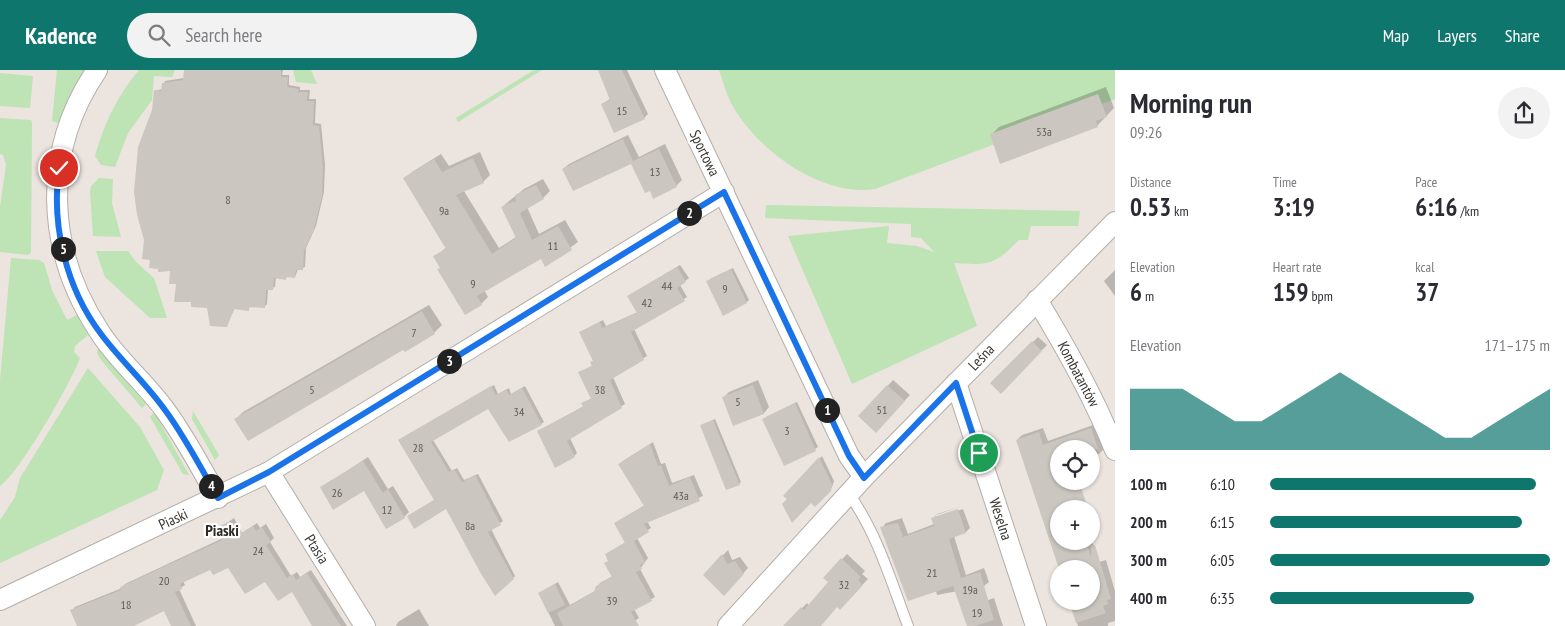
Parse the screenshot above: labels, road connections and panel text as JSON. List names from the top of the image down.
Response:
{
  "streets": {
    "street": [
      "Sportowa",
      "Leśna",
      "Kombatantów",
      "Piaski",
      "Weselna",
      "Ptasia"
    ]
  },
  "crossings": [
    ["Sportowa", "Leśna"],
    ["Sportowa", "Piaski"],
    ["Leśna", "Kombatantów"],
    ["Leśna", "Weselna"],
    ["Piaski", "Ptasia"]
  ],
  "districts": ["Piaski"],
  "house_numbers": [
    "15",
    "53a",
    "13",
    "8",
    "9a",
    "11",
    "9",
    "44",
    "9",
    "42",
    "7",
    "5",
    "38",
    "5",
    "51",
    "34",
    "3",
    "28",
    "26",
    "43a",
    "12",
    "8a",
    "24",
    "21",
    "20",
    "32",
    "19a",
    "39",
    "18",
    "19"
  ],
  "page": {
    "header": "Kadence",
    "search": "Search here",
    "nav": ["Map", "Layers", "Share"],
    "heading": ["Morning run", "09:26"],
    "stats": [
      ["Distance", "0.53 km"],
      ["Time", "3:19"],
      ["Pace", "6:16 /km"],
      ["Elevation", "6 m"],
      ["Heart rate", "159 bpm"],
      ["kcal", "37"]
    ],
    "pins": [
      "2",
      "5",
      "3",
      "1",
      "4"
    ],
    "chart": ["Elevation", "171–175 m"],
    "map_buttons": ["+", "−"],
    "list": [
      {
        "name": "100 m",
        "note": "6:10"
      },
      {
        "name": "200 m",
        "note": "6:15"
      },
      {
        "name": "300 m",
        "note": "6:05"
      },
      {
        "name": "400 m",
        "note": "6:35"
      }
    ]
  }
}
